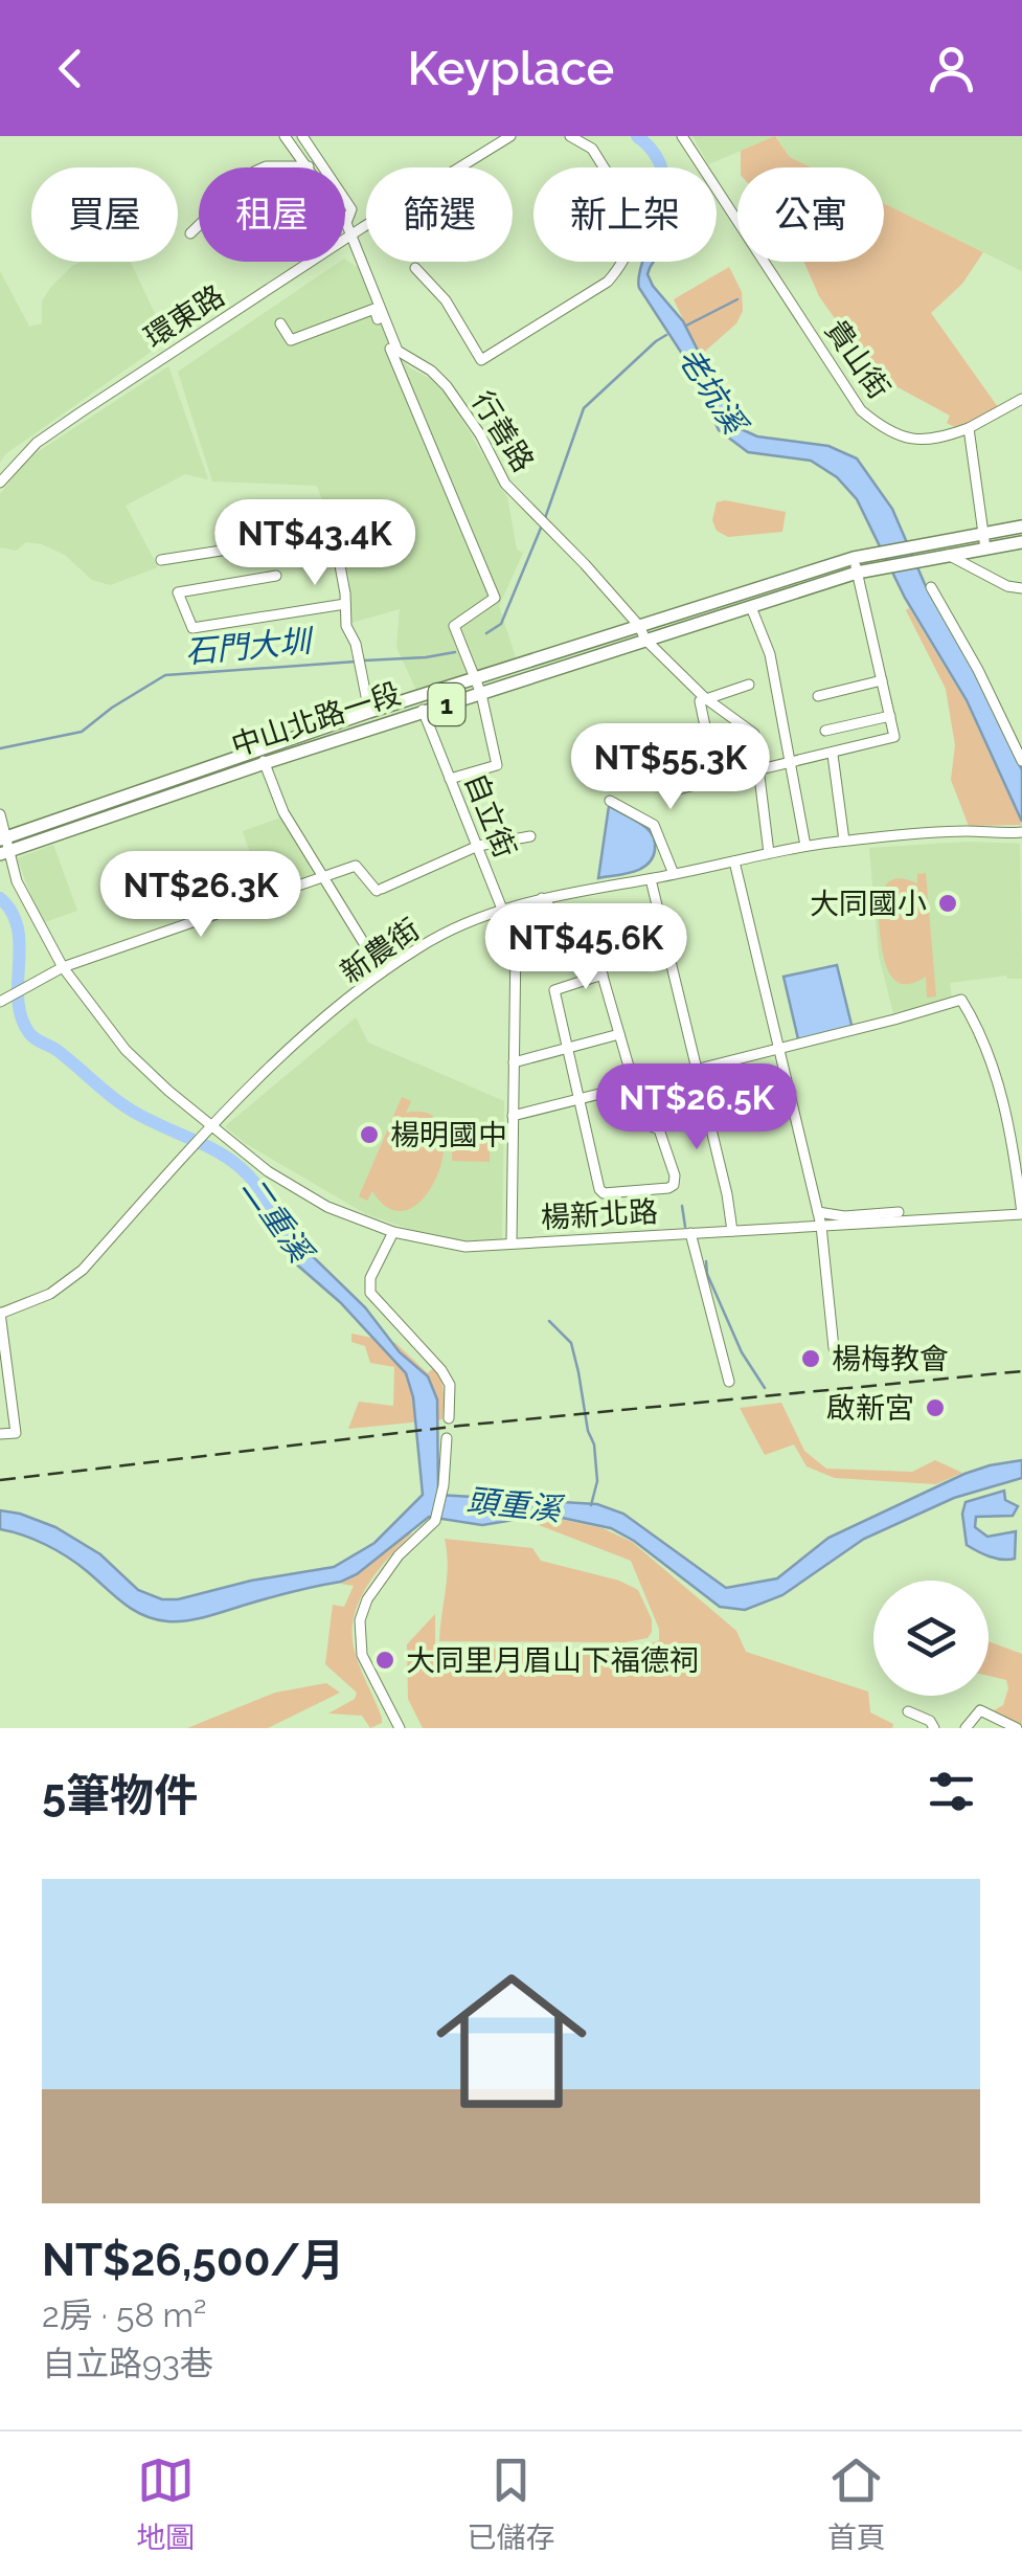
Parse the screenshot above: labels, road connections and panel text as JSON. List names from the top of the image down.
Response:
{
  "streets": {
    "main road": ["1", "中山北路一段"],
    "street": [
      "環東路",
      "貴山街",
      "行善路",
      "自立街",
      "新農街",
      "楊新北路"
    ]
  },
  "crossings": [
    ["環東路", "行善路"],
    ["行善路", "中山北路一段"],
    ["1", "中山北路一段"],
    ["中山北路一段", "自立街"],
    ["自立街", "新農街"],
    ["自立街", "楊新北路"],
    ["新農街", "楊新北路"]
  ],
  "water": [
    "老坑溪",
    "石門大圳",
    "二重溪",
    "頭重溪"
  ],
  "places": [
    "大同國小",
    "楊明國中",
    "楊梅教會",
    "啟新宮",
    "大同里月眉山下福德祠"
  ],
  "page": {
    "header": "Keyplace",
    "chip": [
      "買屋",
      "租屋",
      "篩選",
      "新上架",
      "公寓"
    ],
    "price": [
      "NT$43.4K",
      "NT$55.3K",
      "NT$26.3K",
      "NT$45.6K",
      "NT$26.5K"
    ],
    "heading": "5筆物件",
    "list": [
      {
        "name": "NT$26,500/月",
        "note": "2房 · 58 m² · 自立路93巷"
      }
    ],
    "tabs": ["地圖", "已儲存", "首頁"]
  }
}
